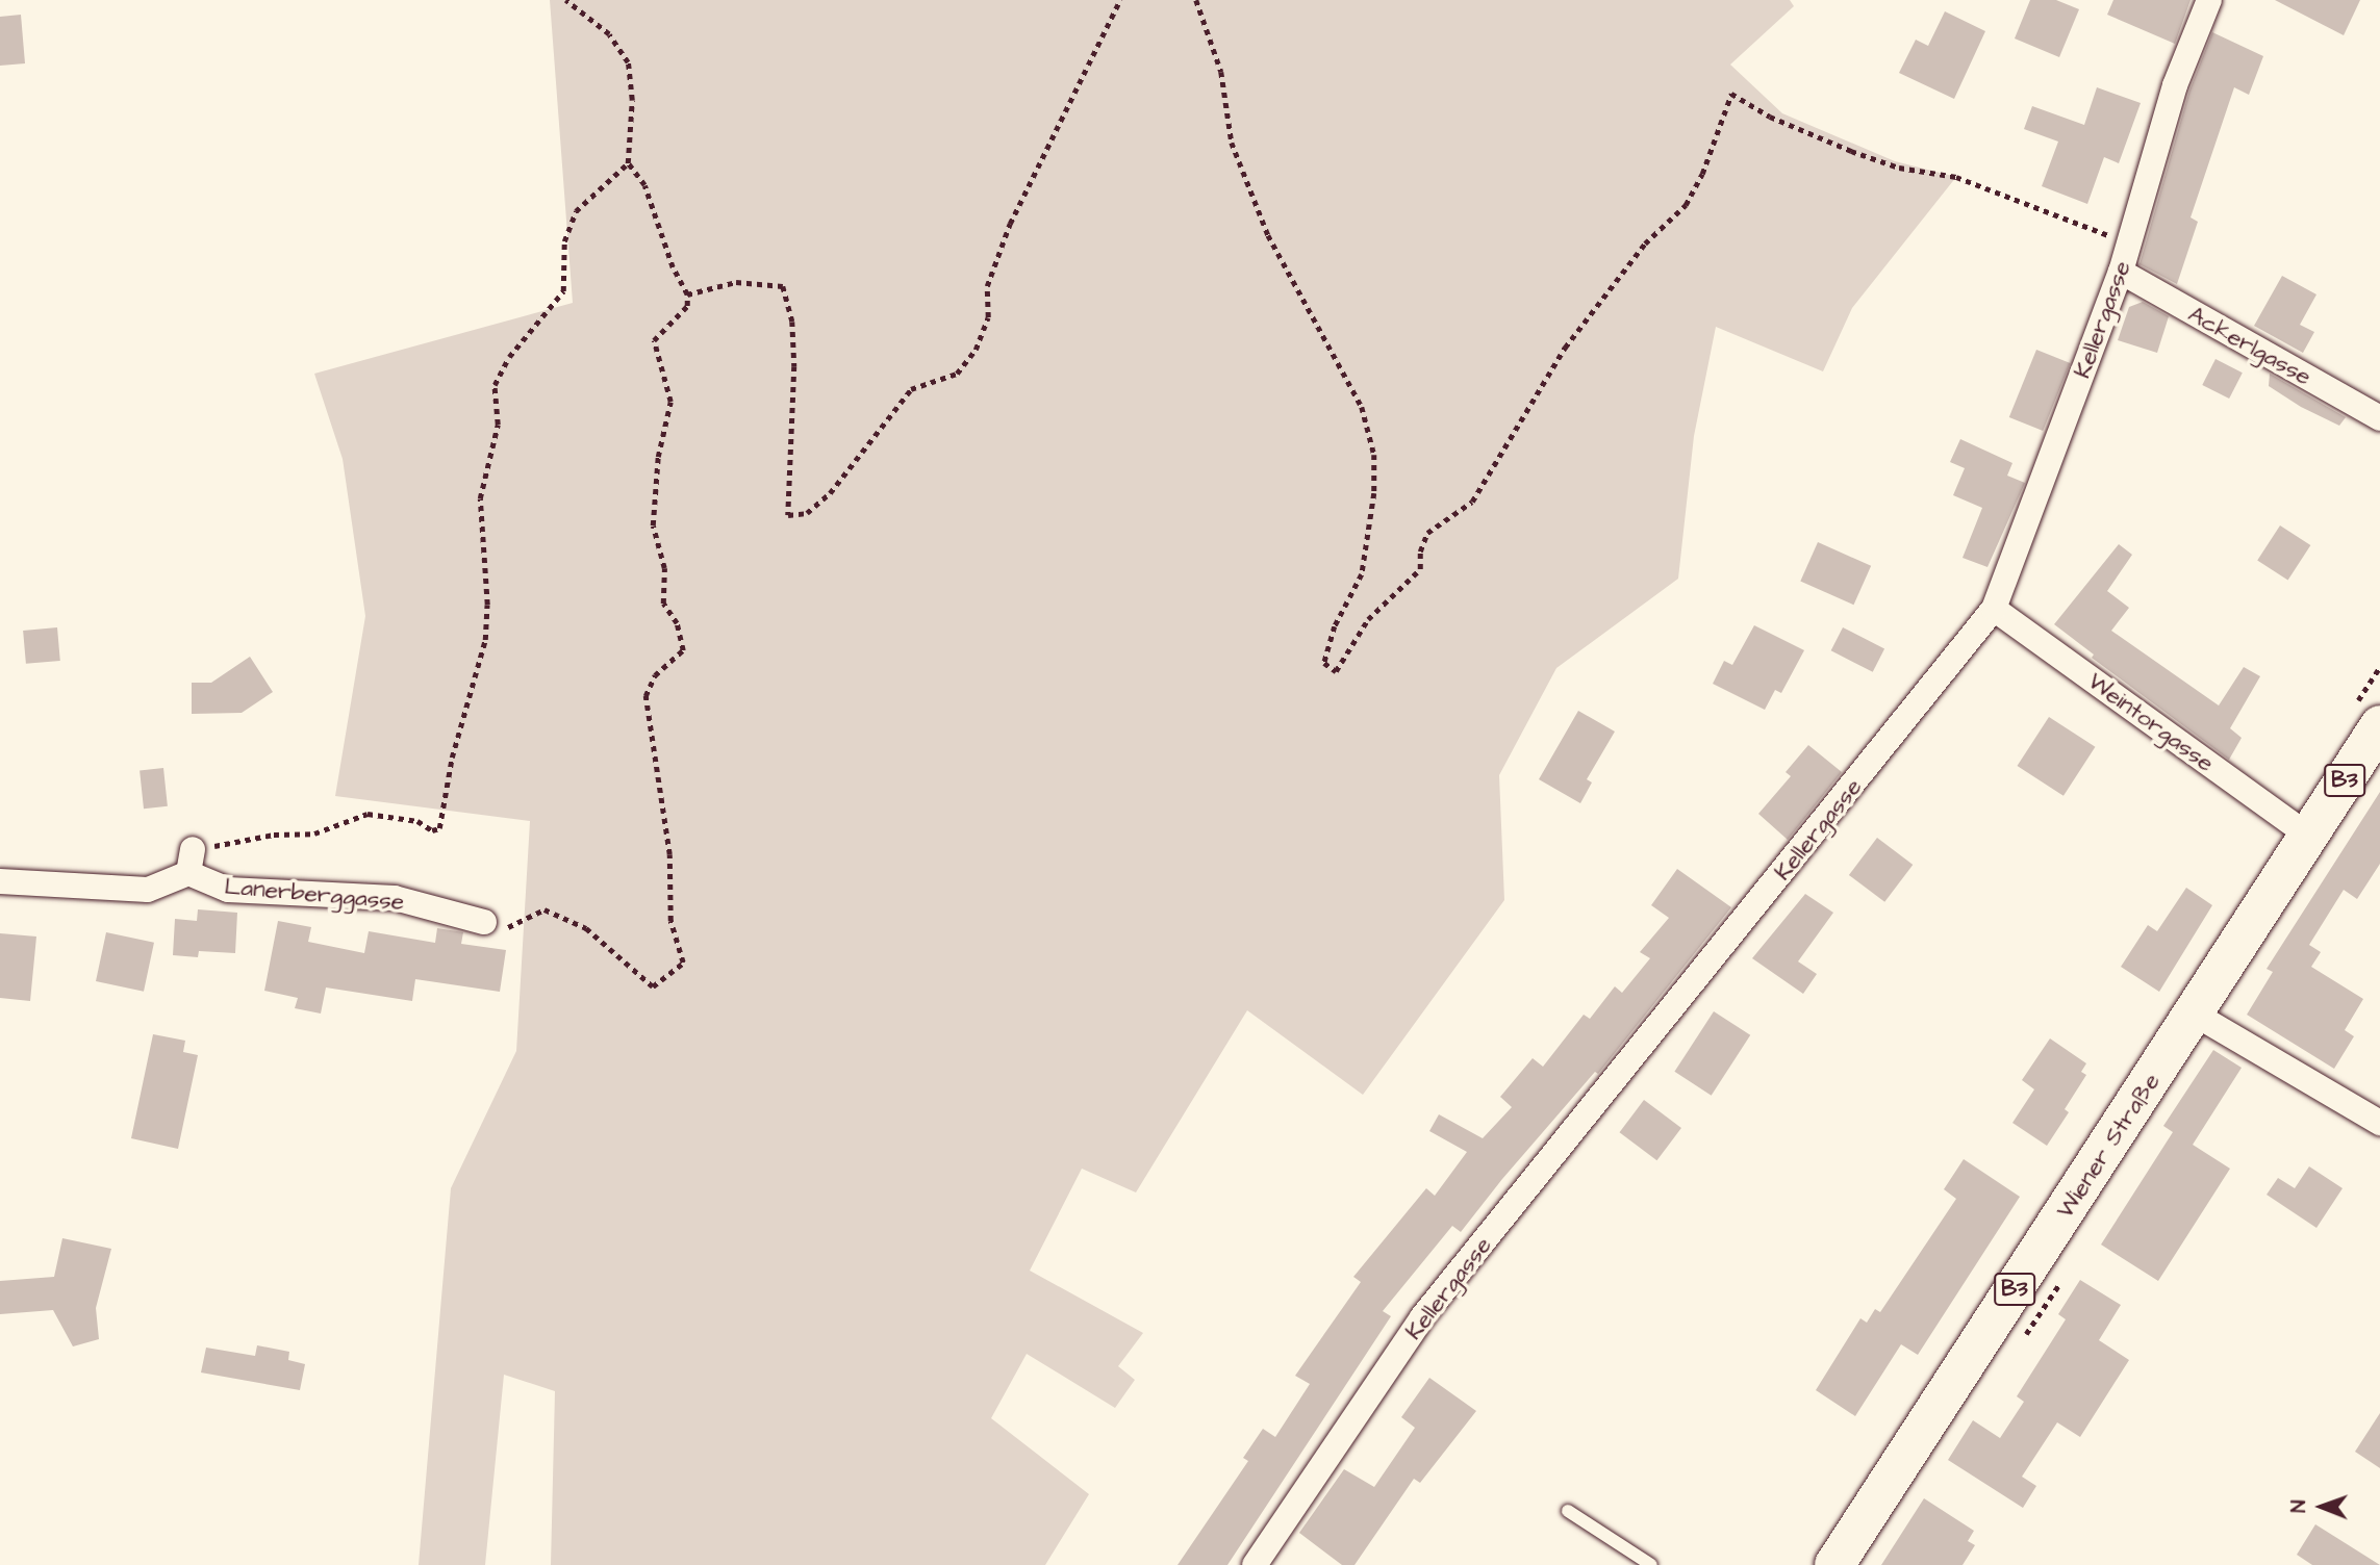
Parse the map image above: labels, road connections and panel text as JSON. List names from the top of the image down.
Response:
{
  "streets": {
    "main road": ["B3", "Wiener Straße"],
    "street": [
      "Kellergasse",
      "Ackerlgasse",
      "Weintorgasse",
      "Lanerberggasse"
    ]
  },
  "crossings": [
    ["Kellergasse", "Ackerlgasse"],
    ["Kellergasse", "Weintorgasse"],
    ["Weintorgasse", "Wiener Straße"]
  ],
  "north": "left"
}
